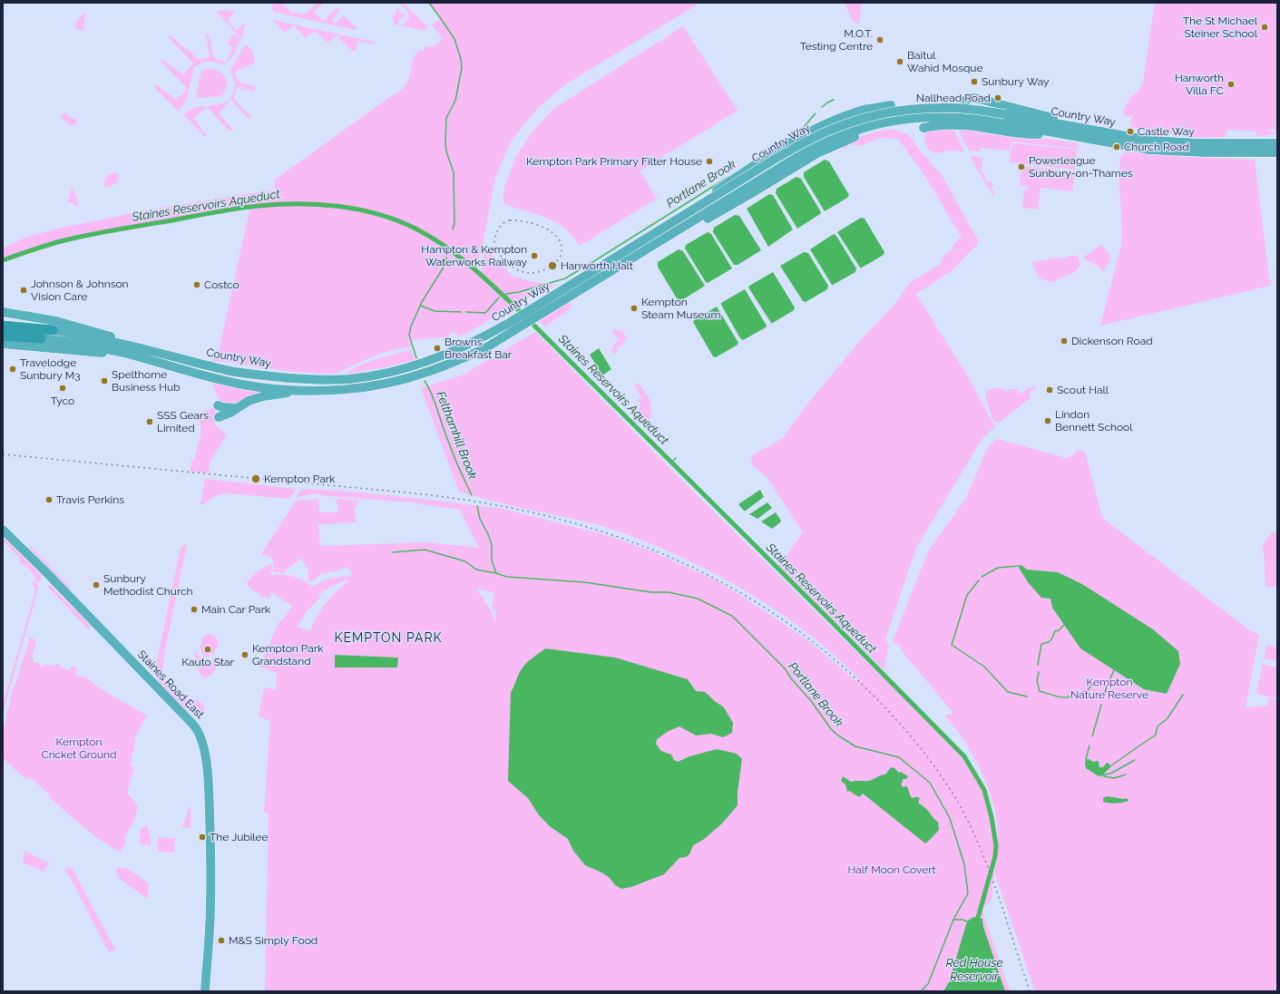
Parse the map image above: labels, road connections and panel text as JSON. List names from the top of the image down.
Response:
{
  "streets": {
    "highway": ["Country Way", "Staines Road East"]
  },
  "districts": ["KEMPTON PARK"],
  "water": [
    "Portlane Brook",
    "Staines Reservoirs Aqueduct",
    "Felthamhill Brook",
    "Red House Reservoir"
  ],
  "parks": ["Kempton Nature Reserve", "Kempton Cricket Ground", "Half Moon Covert"],
  "places": [
    "The St Michael Steiner School",
    "M.O.T. Testing Centre",
    "Baitul Wahid Mosque",
    "Sunbury Way",
    "Hanworth Villa FC",
    "Nallhead Road",
    "Castle Way",
    "Church Road",
    "Kempton Park Primary Filter House",
    "Powerleague Sunbury-on-Thames",
    "Hampton & Kempton Waterworks Railway",
    "Hanworth Halt",
    "Costco",
    "Johnson & Johnson Vision Care",
    "Kempton Steam Museum",
    "Dickenson Road",
    "Browns Breakfast Bar",
    "Travelodge Sunbury M3",
    "Spelthorne Business Hub",
    "Tyco",
    "Scout Hall",
    "Lindon Bennett School",
    "SSS Gears Limited",
    "Kempton Park",
    "Travis Perkins",
    "Sunbury Methodist Church",
    "Main Car Park",
    "Kauto Star",
    "Kempton Park Grandstand",
    "The Jubilee",
    "M&S Simply Food"
  ]
}
